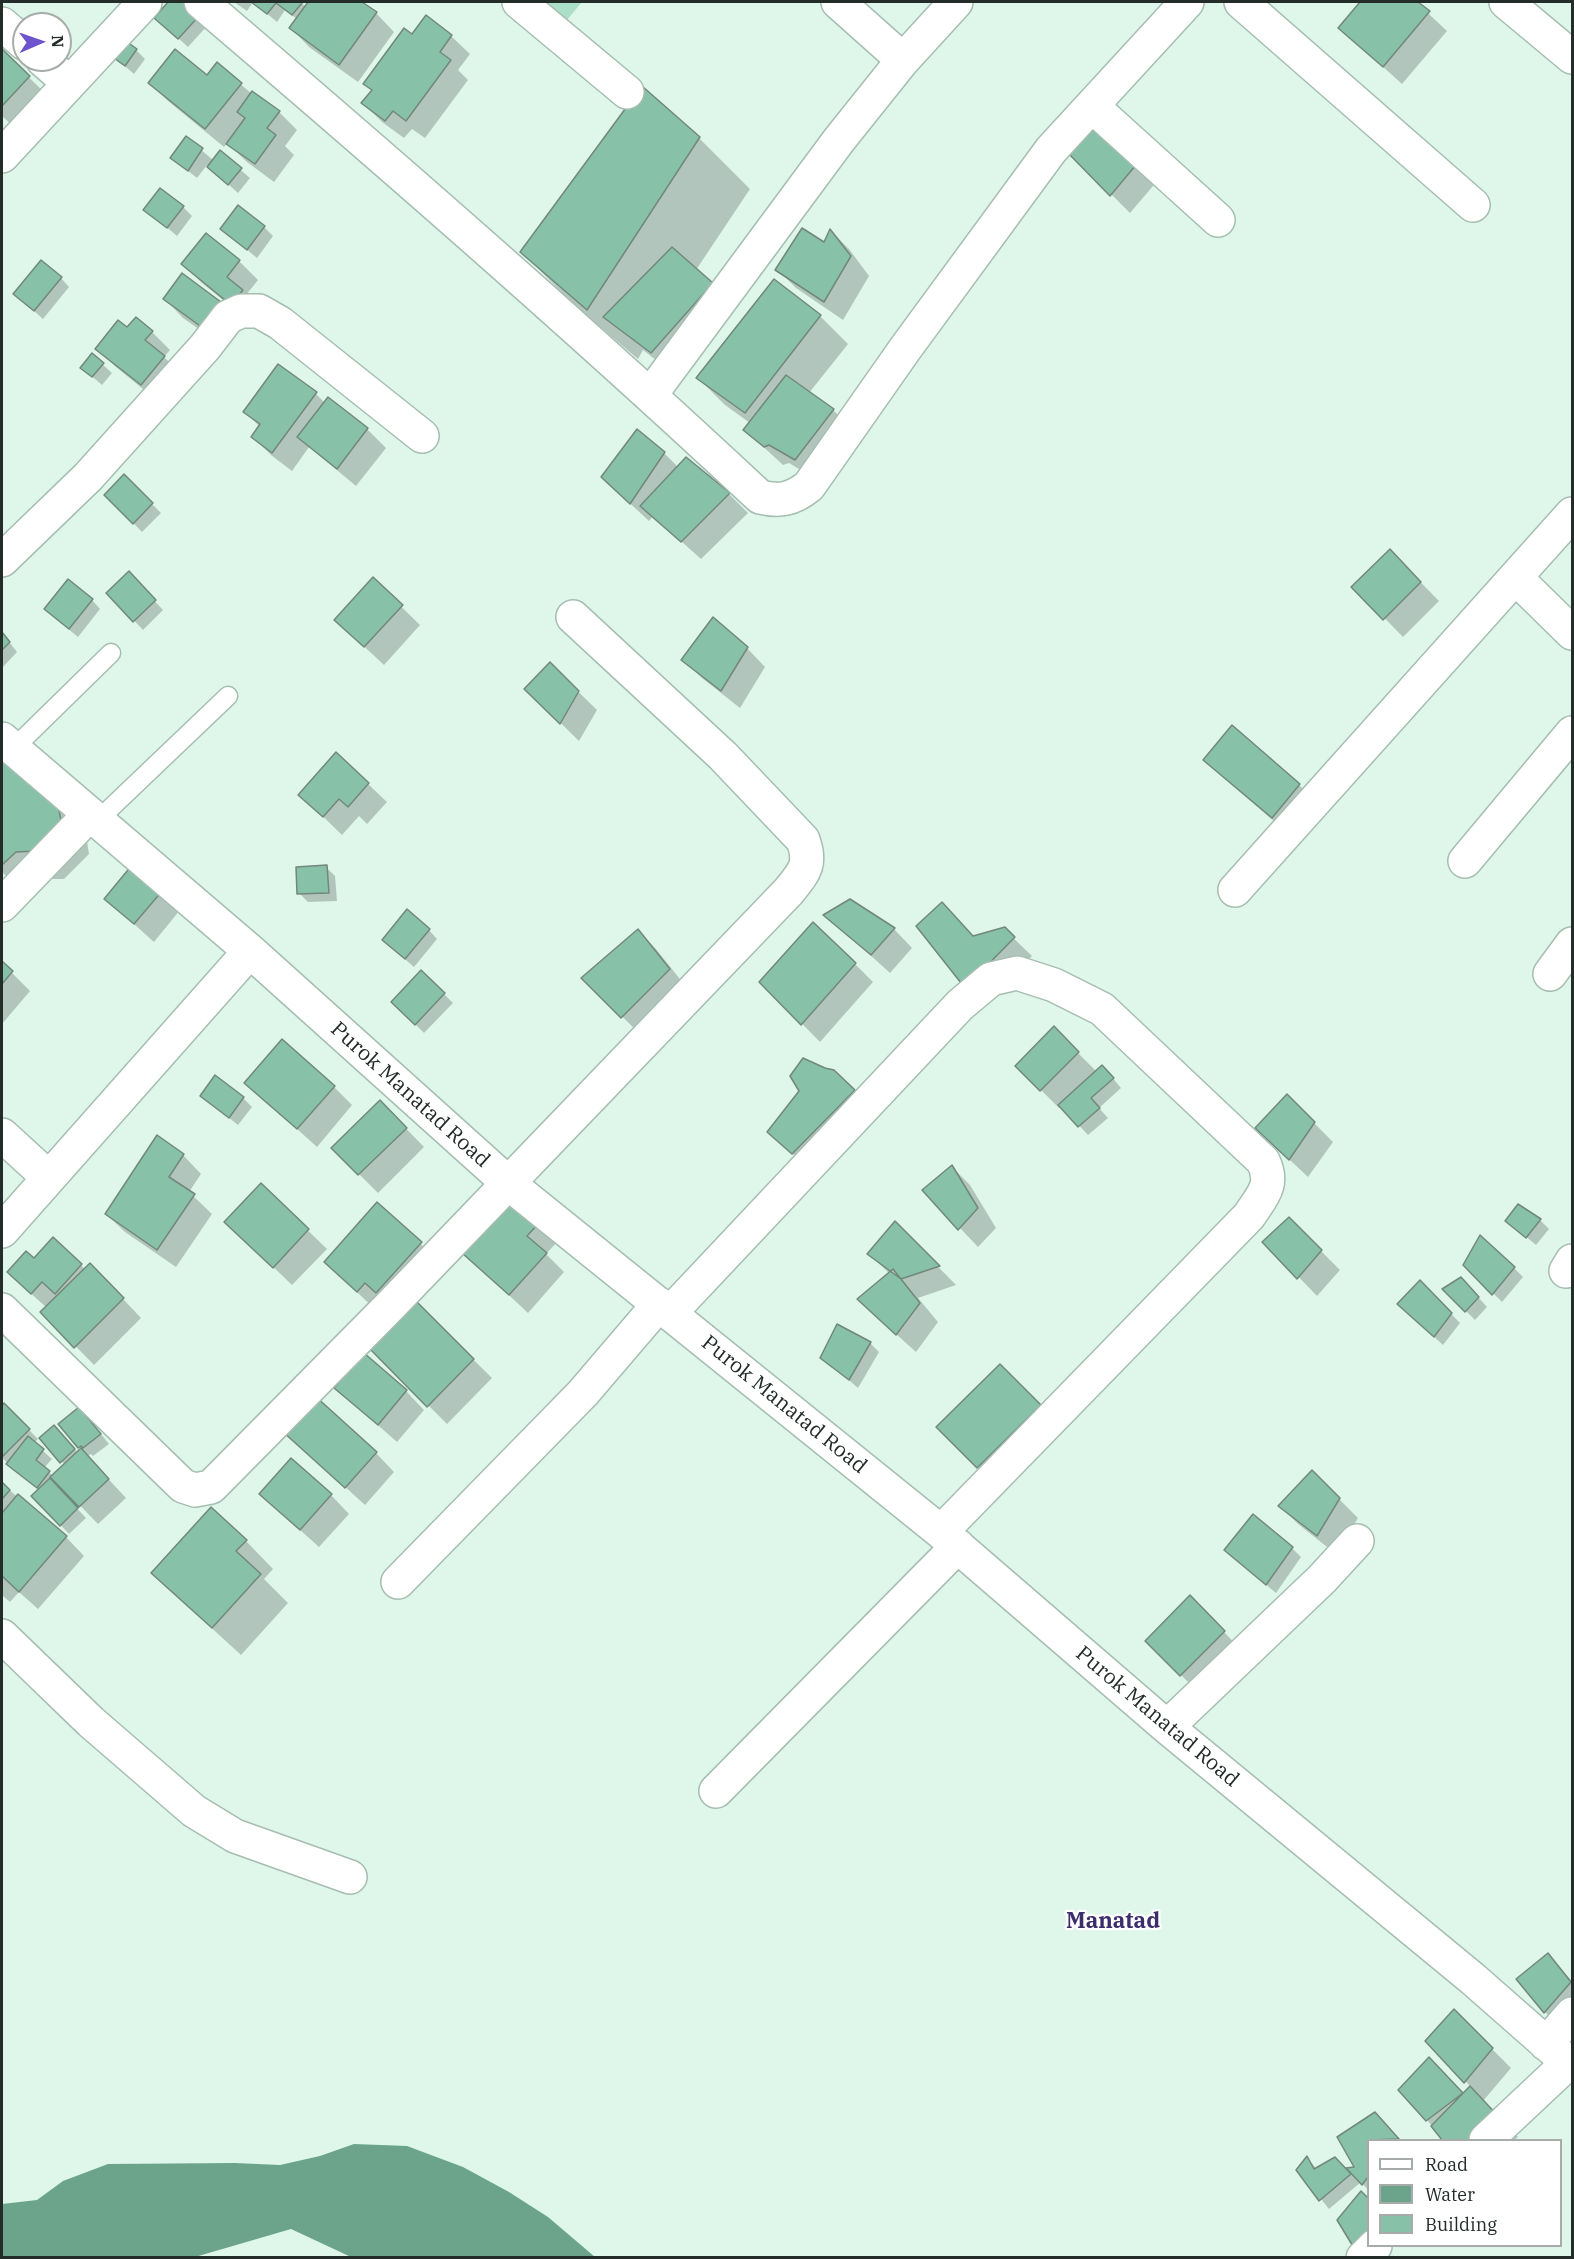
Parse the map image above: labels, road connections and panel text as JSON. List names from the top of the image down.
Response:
{
  "streets": {
    "street": ["Purok Manatad Road"]
  },
  "districts": ["Manatad"],
  "legend": ["Road", "Water", "Building"],
  "north": "right"
}
